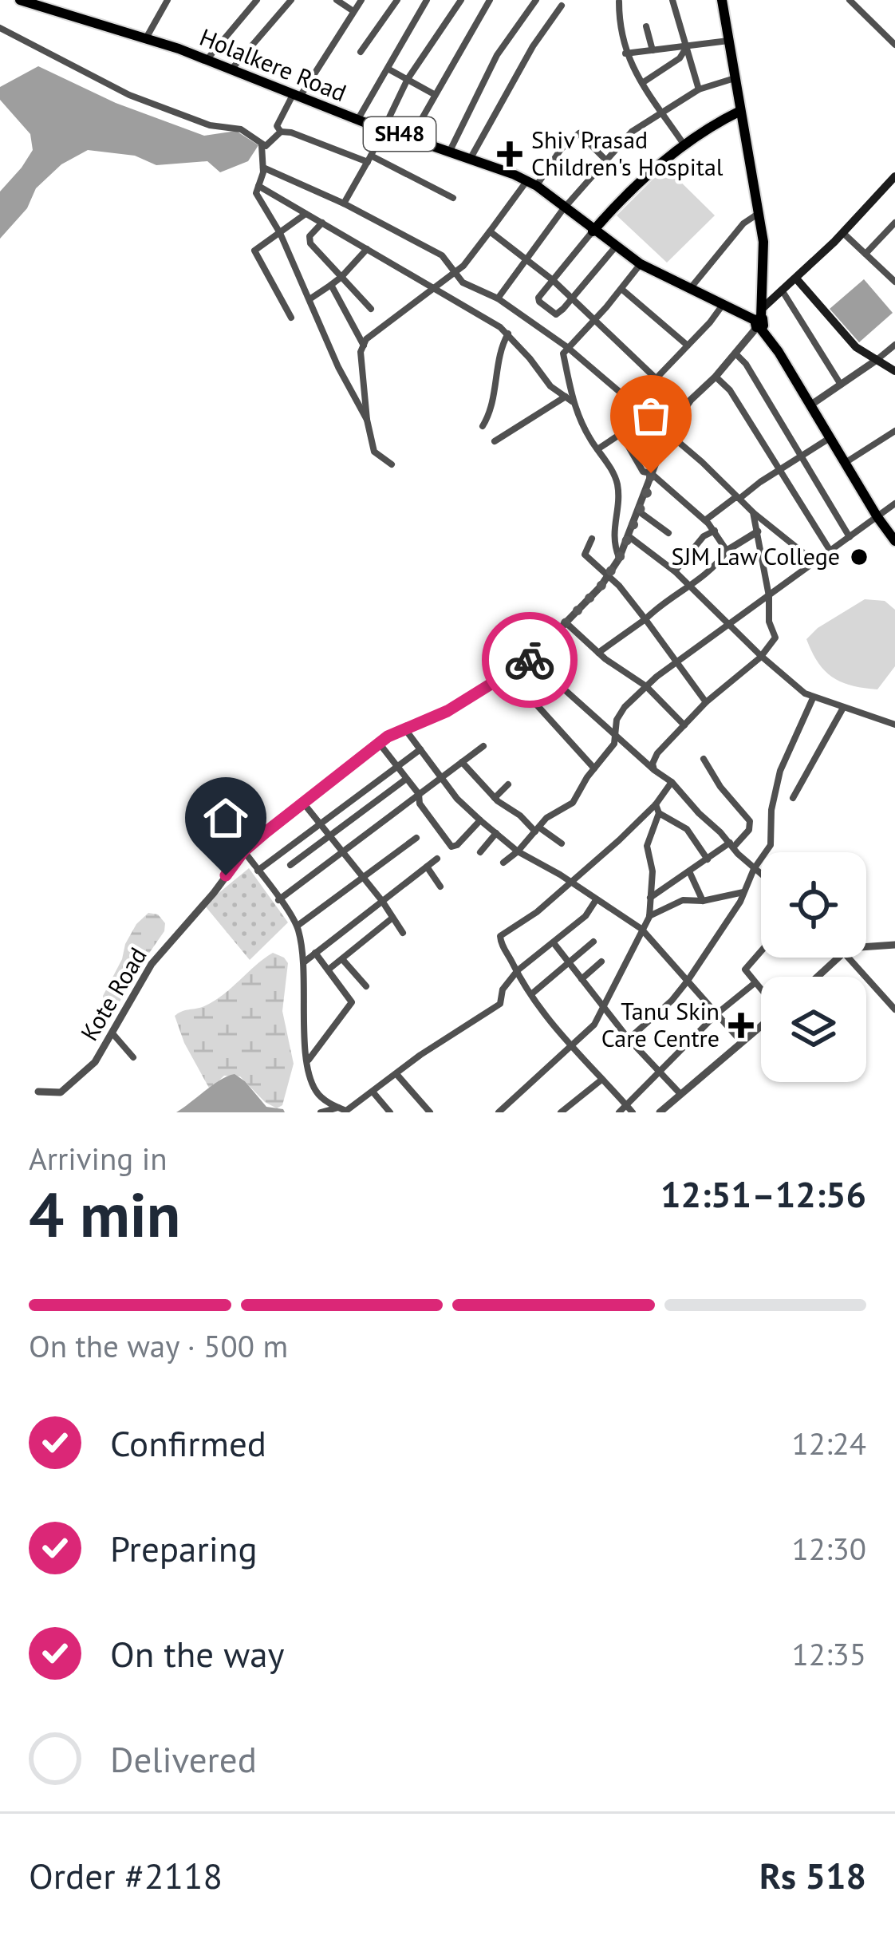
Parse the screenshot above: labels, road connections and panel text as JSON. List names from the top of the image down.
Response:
{
  "streets": {
    "main road": ["Holalkere Road", "SH48"],
    "street": ["Kote Road"]
  },
  "crossings": [
    ["Holalkere Road", "SH48"],
    ["Holalkere Road", "Kote Road"],
    ["SH48", "Kote Road"]
  ],
  "places": {
    "health": ["Shiv Prasad Children's Hospital", "Tanu Skin Care Centre"],
    "other": ["SJM Law College"]
  },
  "page": {
    "heading": ["4 min", "Arriving in", "12:51–12:56"],
    "panel": ["Order #2118", "Rs 518"],
    "bar": "On the way · 500 m",
    "list": [
      ["Confirmed", "12:24"],
      ["Preparing", "12:30"],
      ["On the way", "12:35"],
      "Delivered"
    ]
  }
}
